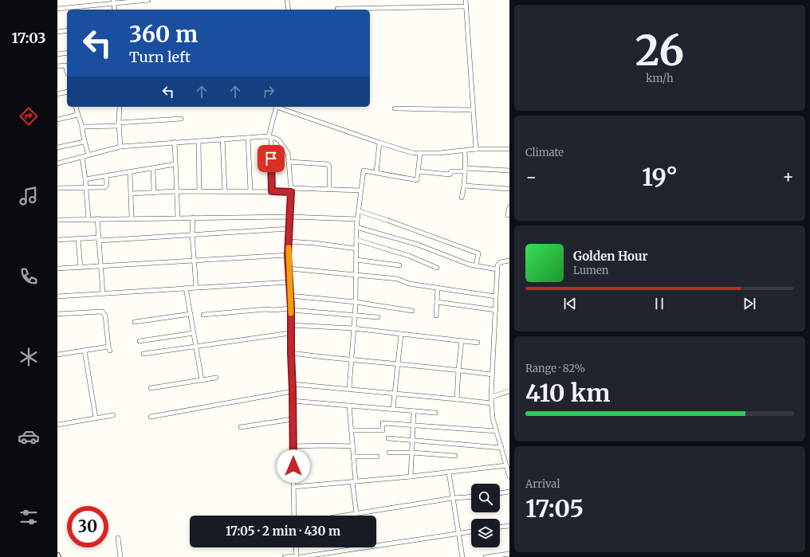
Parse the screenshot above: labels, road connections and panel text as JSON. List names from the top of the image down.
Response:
{
  "page": {
    "tabs": "17:03",
    "tile": [
      ["26", "km/h"],
      "Climate",
      ["Range · 82%", "410 km"],
      ["Arrival", "17:05"]
    ],
    "turn": ["360 m", "Turn left"],
    "heat": ["−", "19°", "+"],
    "song": ["Golden Hour", "Lumen"],
    "limit": "30",
    "trip": "17:05 · 2 min · 430 m"
  }
}
